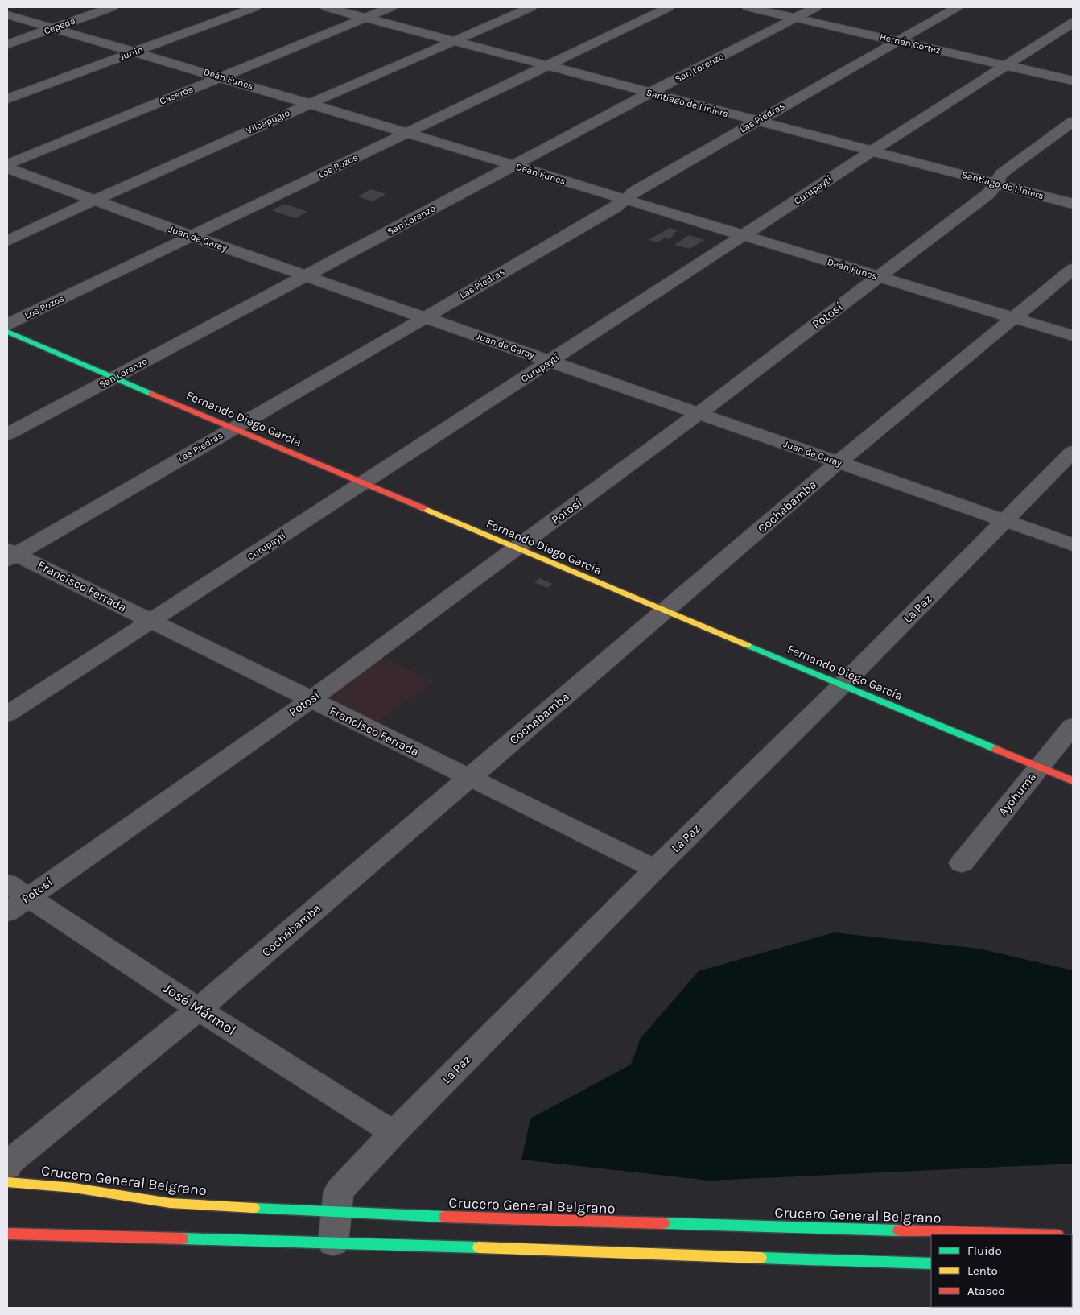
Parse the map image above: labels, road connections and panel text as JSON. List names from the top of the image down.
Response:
{
  "streets": {
    "main road": ["Fernando Diego García", "Crucero General Belgrano"],
    "street": [
      "Cepeda",
      "Hernán Cortez",
      "Junin",
      "San Lorenzo",
      "Deán Funes",
      "Caseros",
      "Santiago de Liniers",
      "Las Piedras",
      "Vilcapugio",
      "Los Pozos",
      "Curupaytí",
      "Juan de Garay",
      "Potosí",
      "Cochabamba",
      "Francisco Ferrada",
      "La Paz",
      "Ayohuma",
      "José Mármol"
    ]
  },
  "crossings": [
    ["Cepeda", "Deán Funes"],
    ["Hernán Cortez", "San Lorenzo"],
    ["Hernán Cortez", "Las Piedras"],
    ["Hernán Cortez", "Curupaytí"],
    ["Junin", "Deán Funes"],
    ["San Lorenzo", "Deán Funes"],
    ["San Lorenzo", "Santiago de Liniers"],
    ["San Lorenzo", "Juan de Garay"],
    ["San Lorenzo", "Fernando Diego García"],
    ["Deán Funes", "Caseros"],
    ["Deán Funes", "Las Piedras"],
    ["Deán Funes", "Vilcapugio"],
    ["Deán Funes", "Los Pozos"],
    ["Deán Funes", "Curupaytí"],
    ["Deán Funes", "Potosí"],
    ["Deán Funes", "Cochabamba"],
    ["Caseros", "Santiago de Liniers"],
    ["Santiago de Liniers", "Las Piedras"],
    ["Santiago de Liniers", "Vilcapugio"],
    ["Santiago de Liniers", "Los Pozos"],
    ["Santiago de Liniers", "Curupaytí"],
    ["Santiago de Liniers", "Potosí"],
    ["Las Piedras", "Juan de Garay"],
    ["Las Piedras", "Fernando Diego García"],
    ["Las Piedras", "Francisco Ferrada"],
    ["Vilcapugio", "Juan de Garay"],
    ["Los Pozos", "Juan de Garay"],
    ["Curupaytí", "Juan de Garay"],
    ["Curupaytí", "Fernando Diego García"],
    ["Curupaytí", "Francisco Ferrada"],
    ["Juan de Garay", "Potosí"],
    ["Juan de Garay", "Cochabamba"],
    ["Juan de Garay", "La Paz"],
    ["Potosí", "Fernando Diego García"],
    ["Potosí", "Francisco Ferrada"],
    ["Potosí", "José Mármol"],
    ["Fernando Diego García", "Cochabamba"],
    ["Fernando Diego García", "La Paz"],
    ["Fernando Diego García", "Ayohuma"],
    ["Cochabamba", "Francisco Ferrada"],
    ["Cochabamba", "José Mármol"],
    ["Francisco Ferrada", "La Paz"],
    ["La Paz", "José Mármol"],
    ["La Paz", "Crucero General Belgrano"]
  ],
  "legend": ["Fluido", "Lento", "Atasco"]
}
